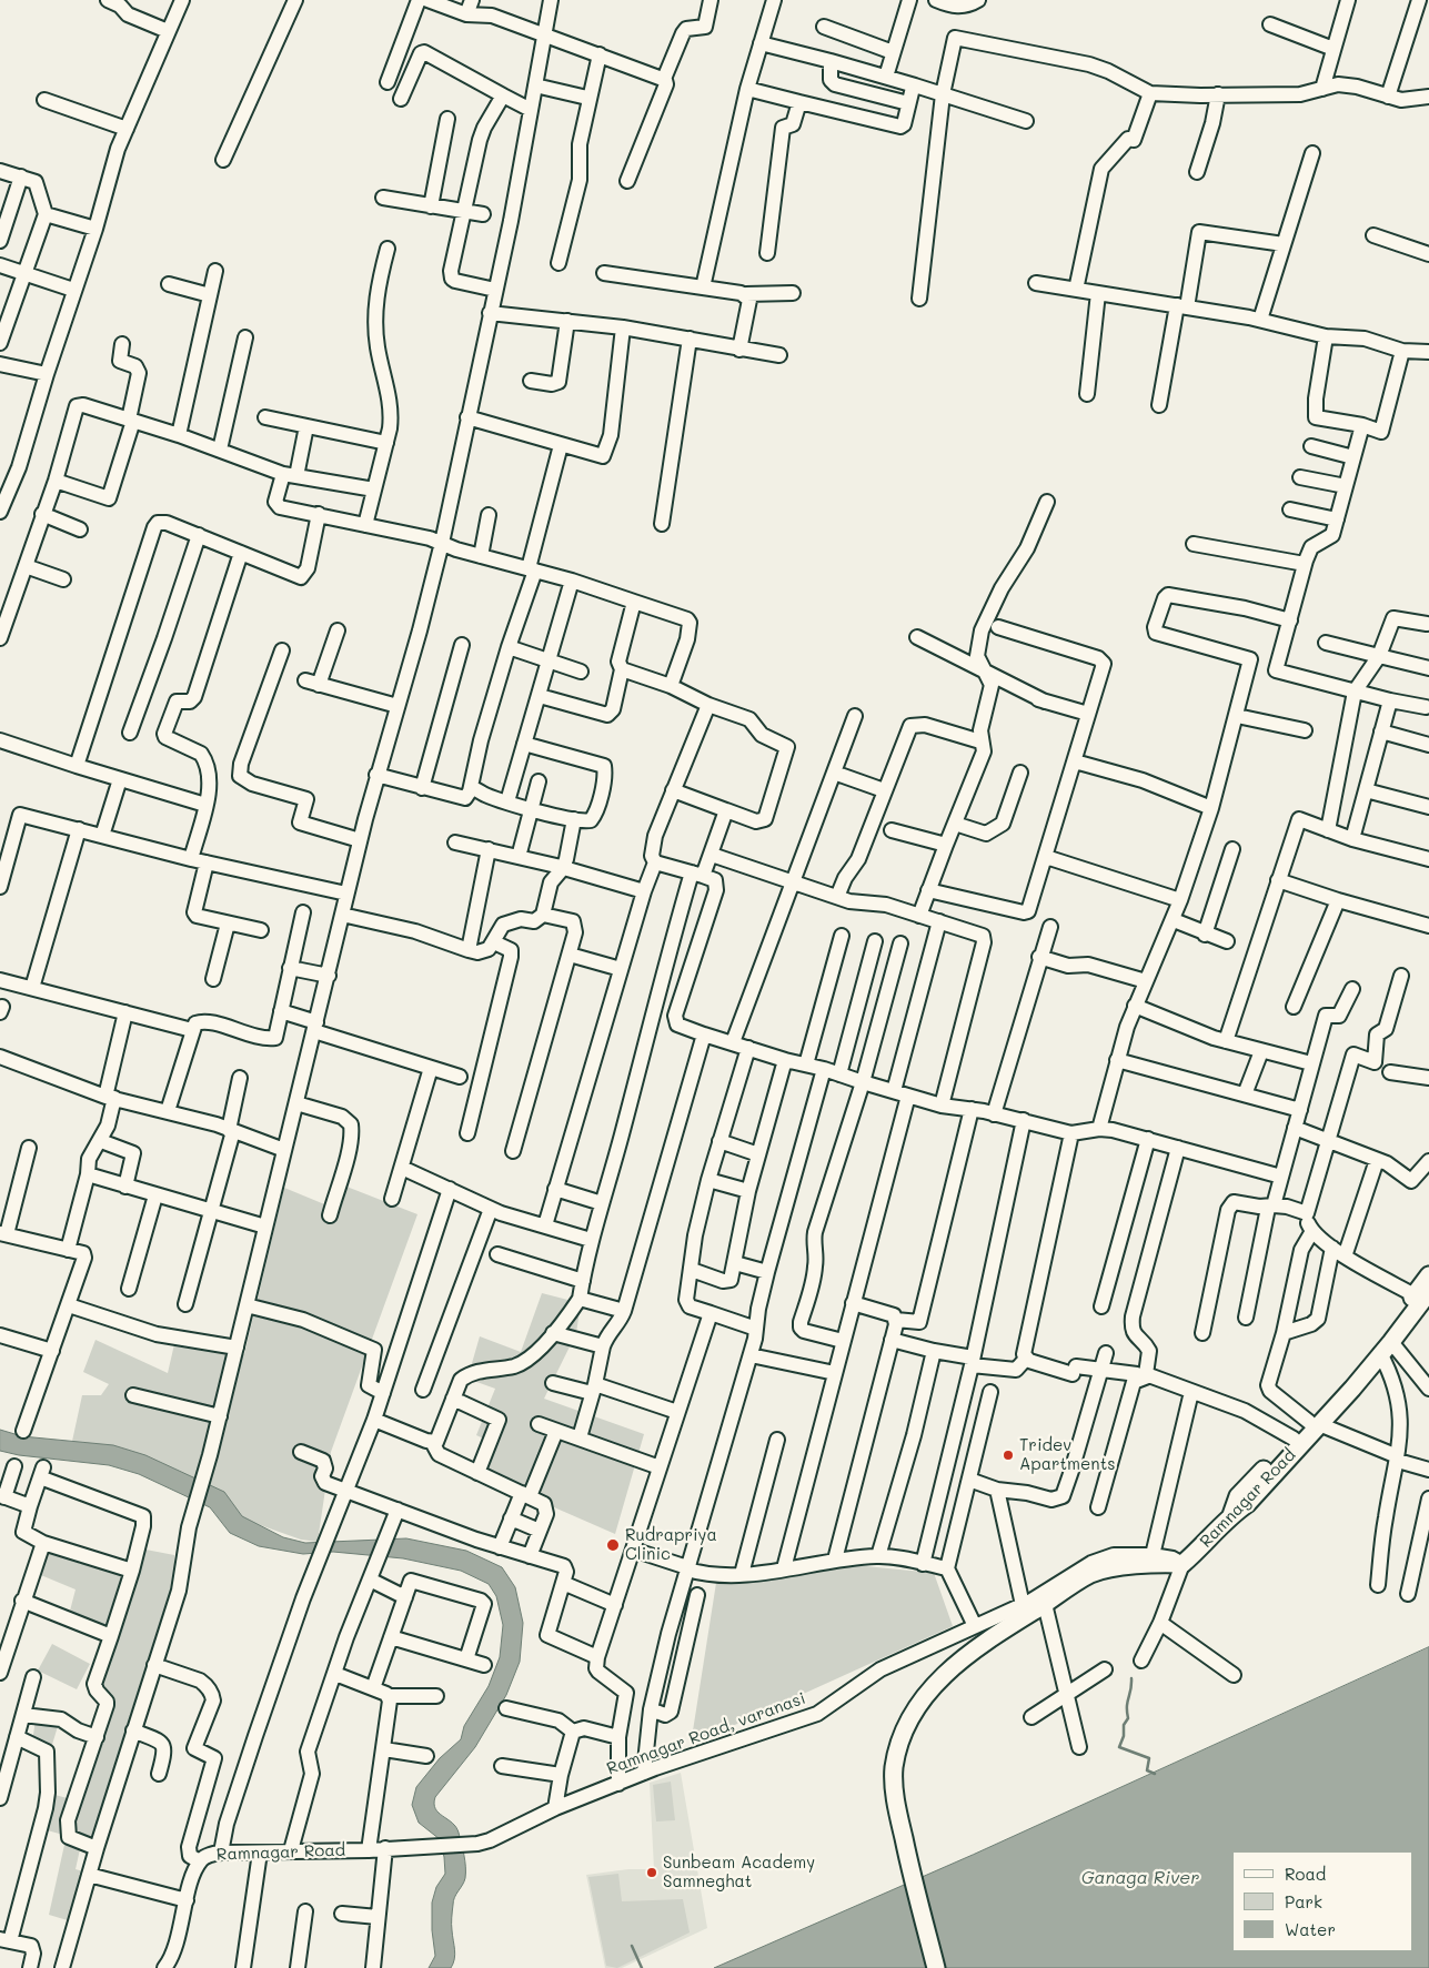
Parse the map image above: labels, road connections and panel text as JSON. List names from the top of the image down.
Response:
{
  "streets": {
    "main road": ["Ramnagar Road"],
    "street": ["Ramnagar Road, varanasi"]
  },
  "crossings": [
    ["Ramnagar Road", "Ramnagar Road, varanasi"]
  ],
  "water": ["Ganaga River"],
  "places": ["Tridev Apartments", "Rudrapriya Clinic", "Sunbeam Academy Samneghat"],
  "legend": ["Road", "Park", "Water"]
}
